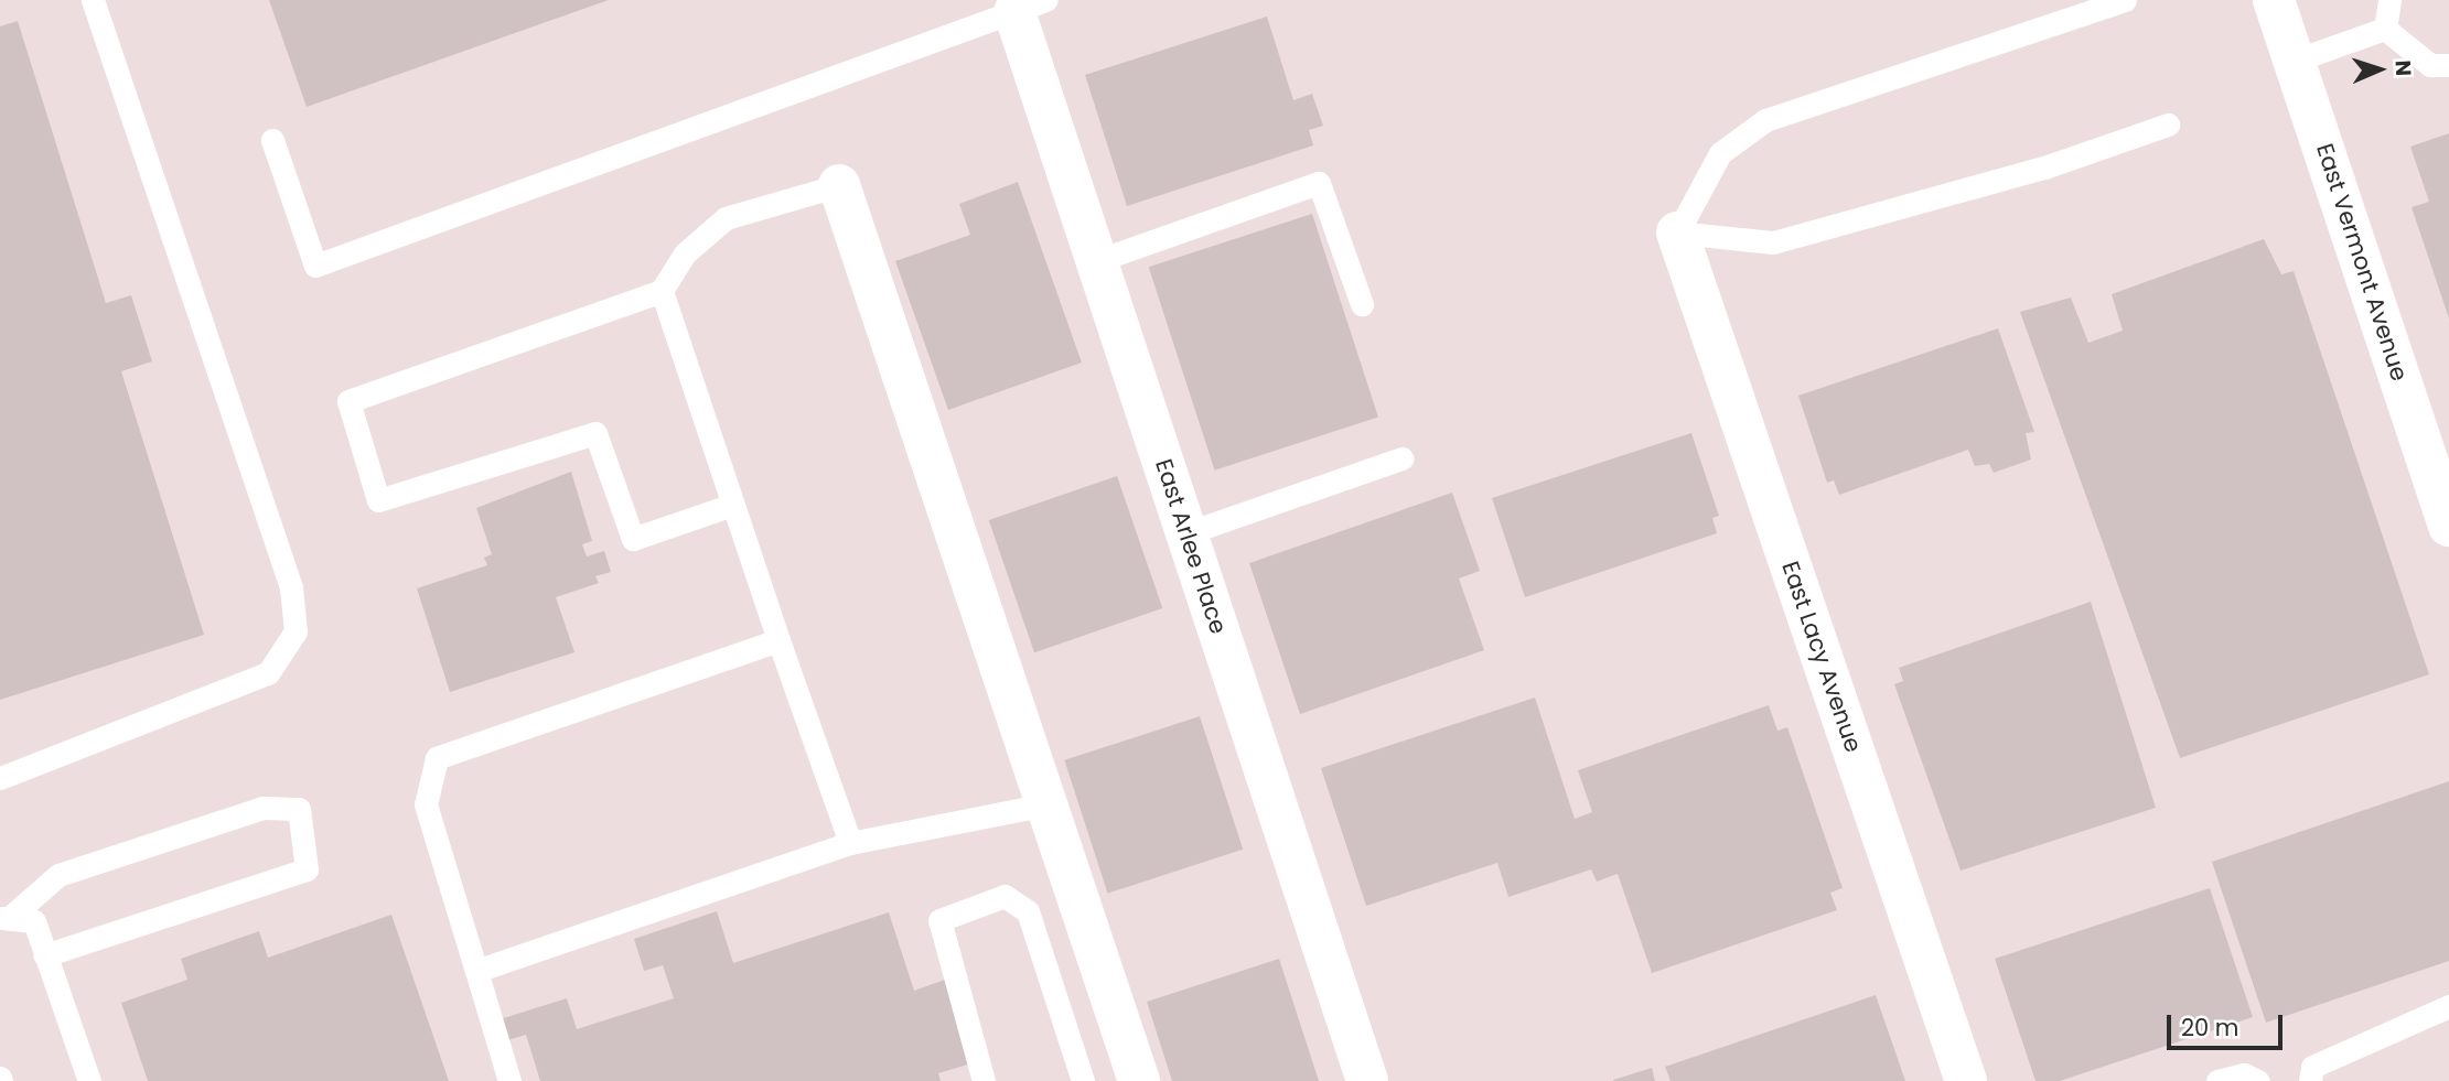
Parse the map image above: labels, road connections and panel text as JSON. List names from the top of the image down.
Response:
{
  "streets": {
    "street": ["East Vermont Avenue", "East Arlee Place", "East Lacy Avenue"]
  },
  "scale_bar": "20 m",
  "north": "right"
}
